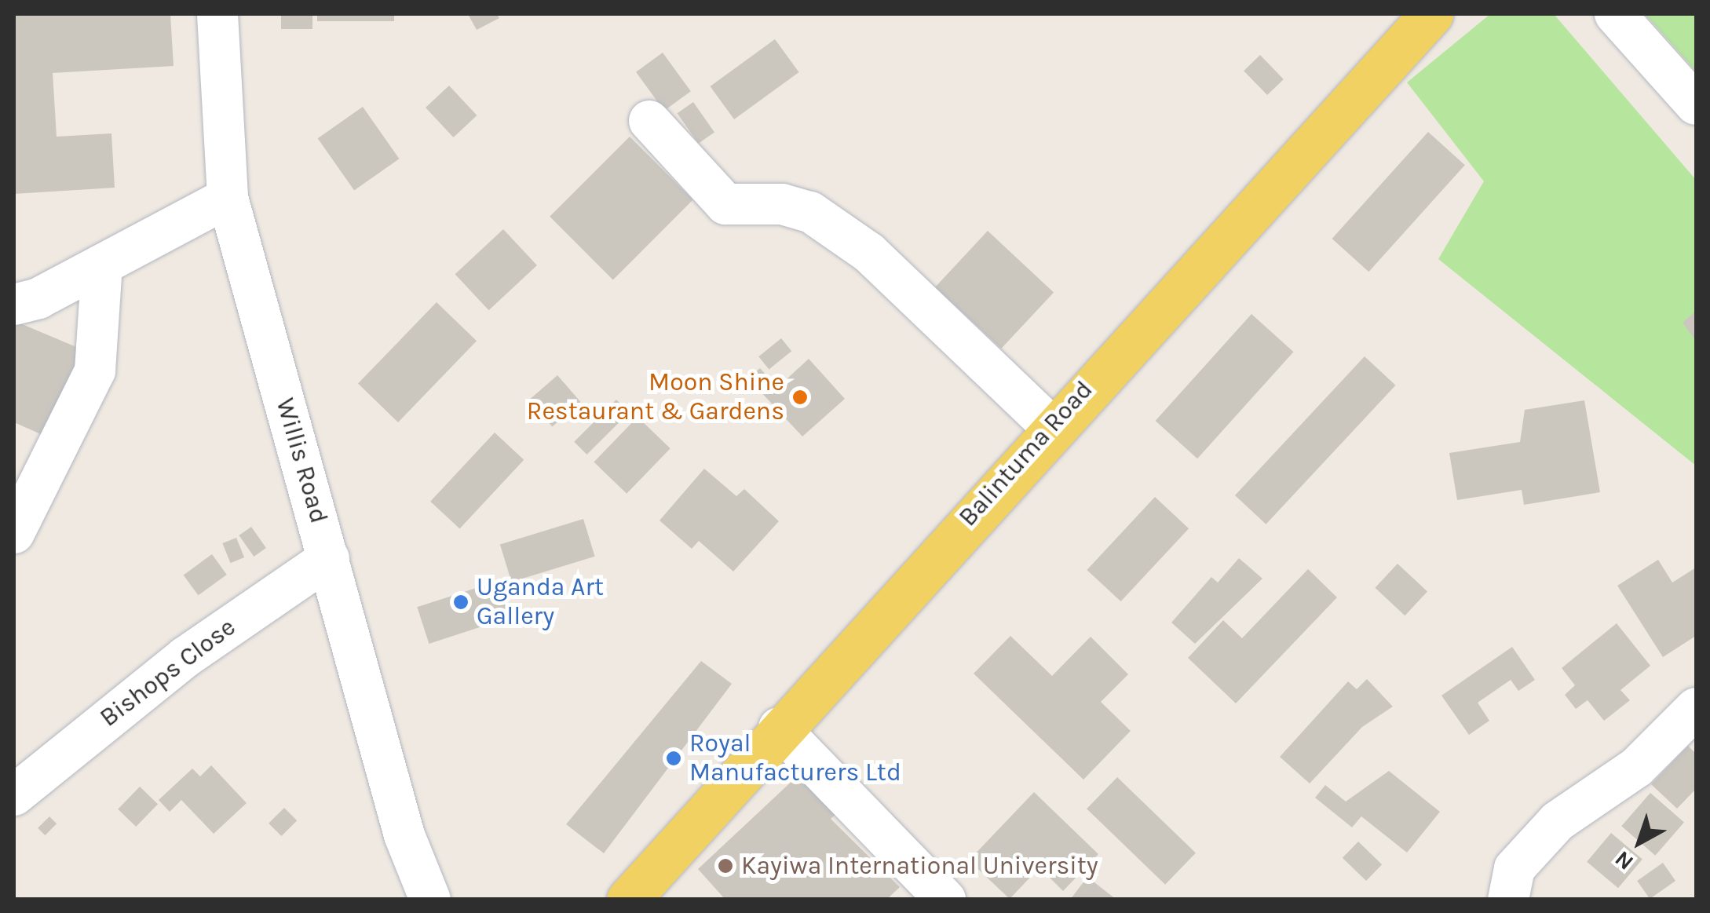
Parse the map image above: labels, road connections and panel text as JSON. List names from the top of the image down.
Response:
{
  "streets": {
    "main road": ["Balintuma Road"],
    "street": ["Willis Road", "Bishops Close"]
  },
  "crossings": [
    ["Willis Road", "Bishops Close"]
  ],
  "places": [
    "Moon Shine Restaurant & Gardens",
    "Uganda Art Gallery",
    "Royal Manufacturers Ltd",
    "Kayiwa International University"
  ],
  "north": "bottom left"
}
